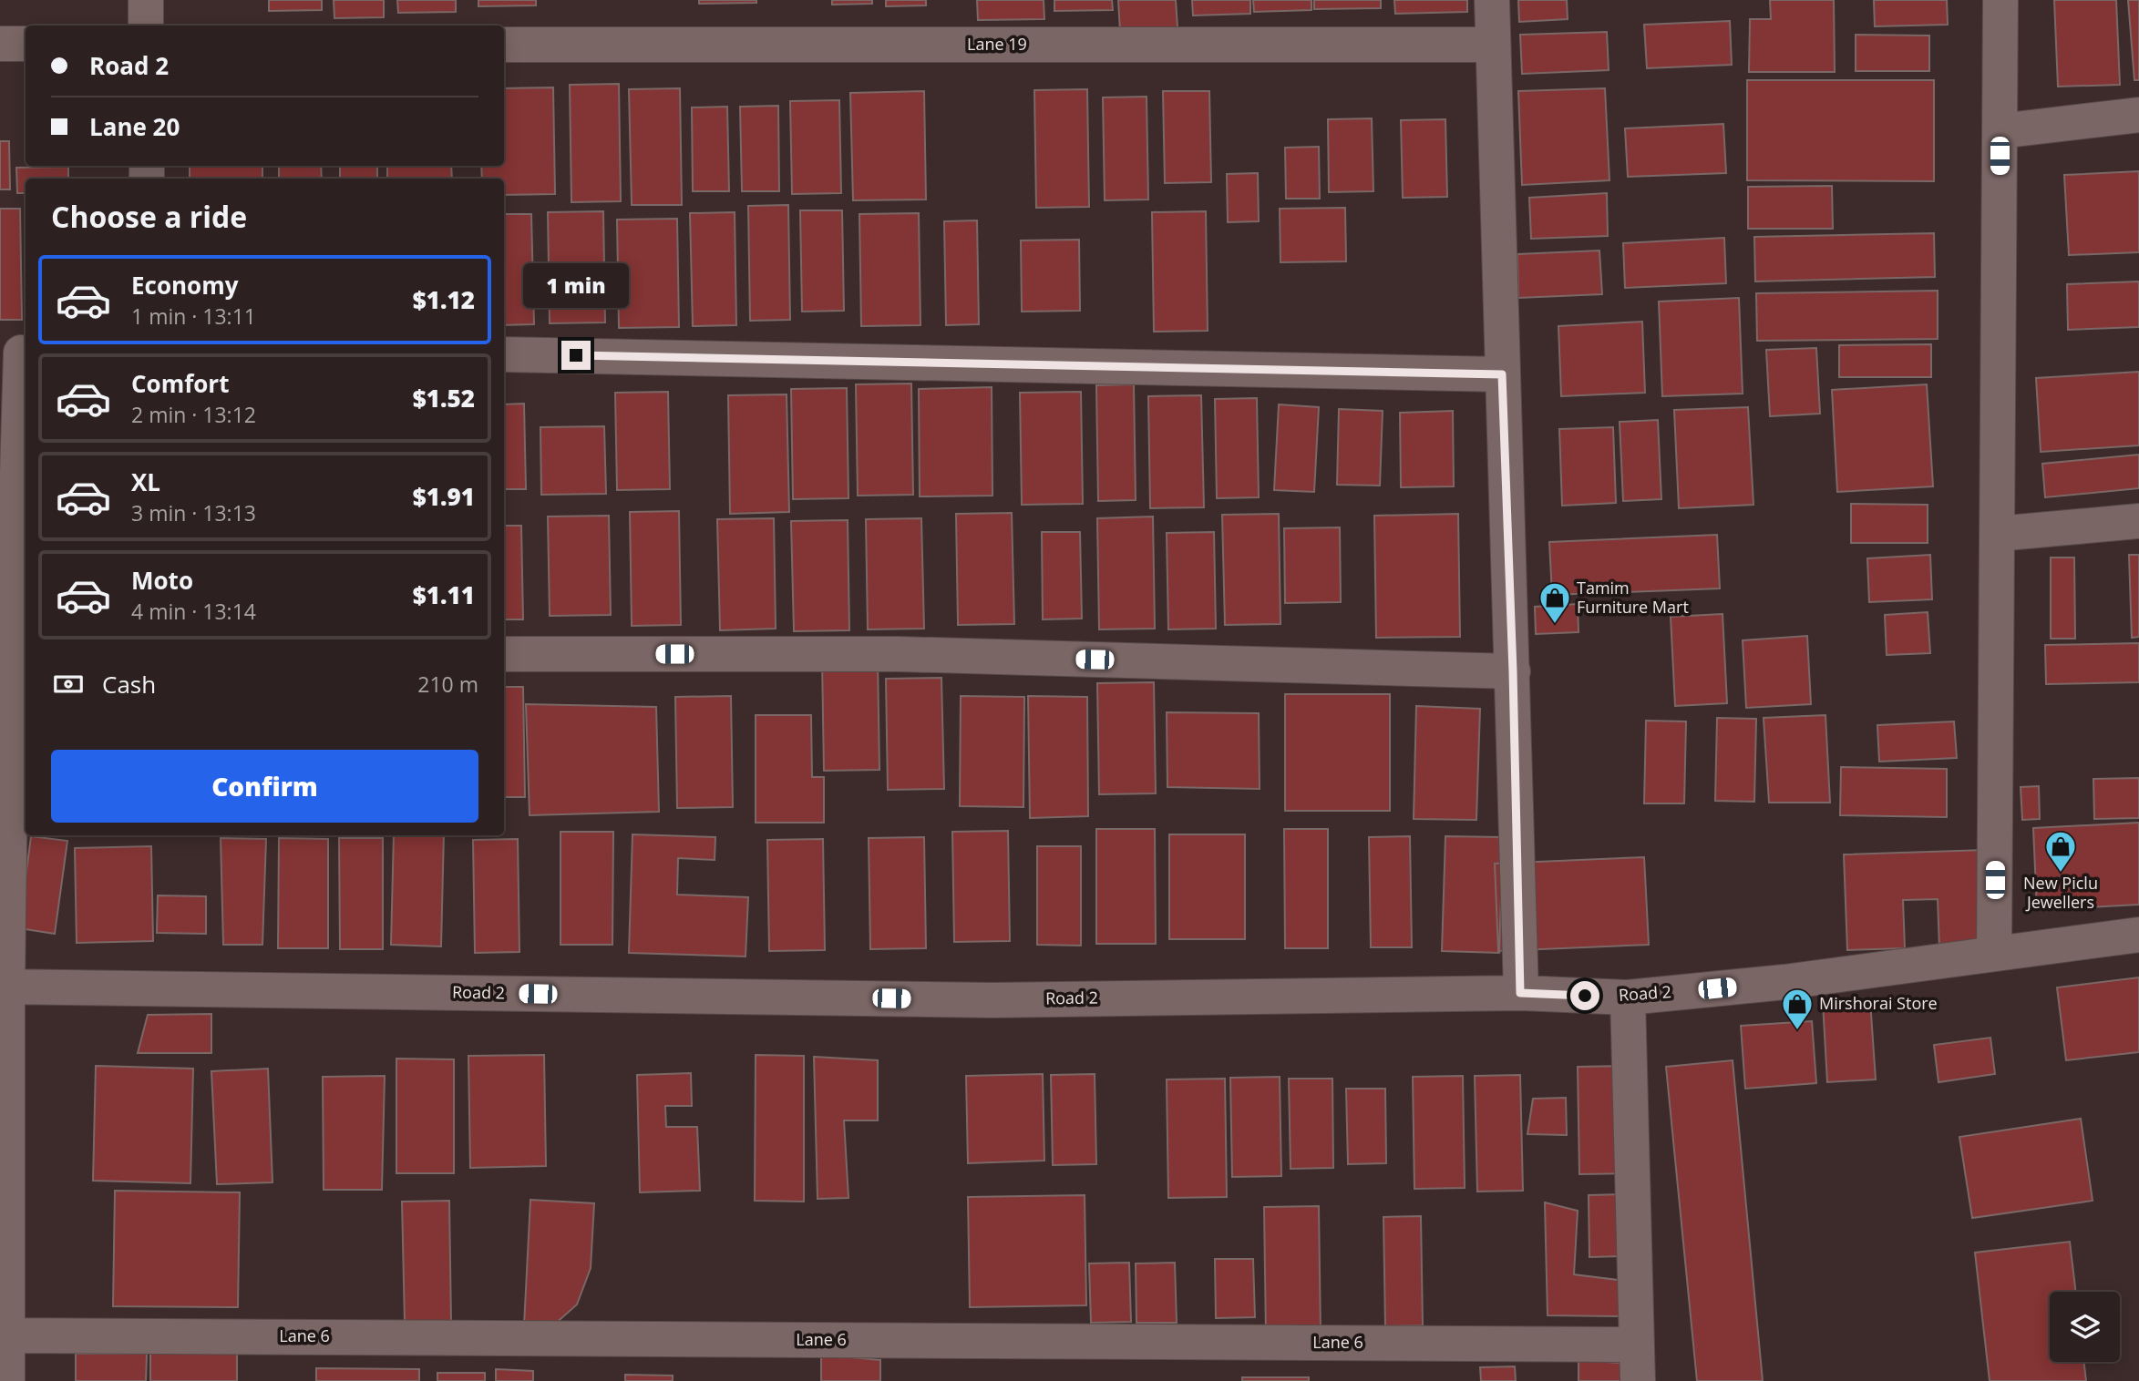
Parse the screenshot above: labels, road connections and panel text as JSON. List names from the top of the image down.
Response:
{
  "streets": {
    "street": ["Lane 19", "Road 2", "Lane 6"]
  },
  "places": {
    "shop": ["Tamim Furniture Mart", "New Piclu Jewellers", "Mirshorai Store"]
  },
  "page": {
    "banner": ["Road 2", "Lane 20"],
    "heading": "Choose a ride",
    "list": [
      {
        "name": "Economy",
        "note": "1 min · 13:11",
        "value": "$1.12"
      },
      {
        "name": "Comfort",
        "note": "2 min · 13:12",
        "value": "$1.52"
      },
      {
        "name": "XL",
        "note": "3 min · 13:13",
        "value": "$1.91"
      },
      {
        "name": "Moto",
        "note": "4 min · 13:14",
        "value": "$1.11"
      }
    ],
    "bubble": "1 min",
    "pay": ["Cash", "210 m"],
    "buttons": "Confirm"
  }
}
